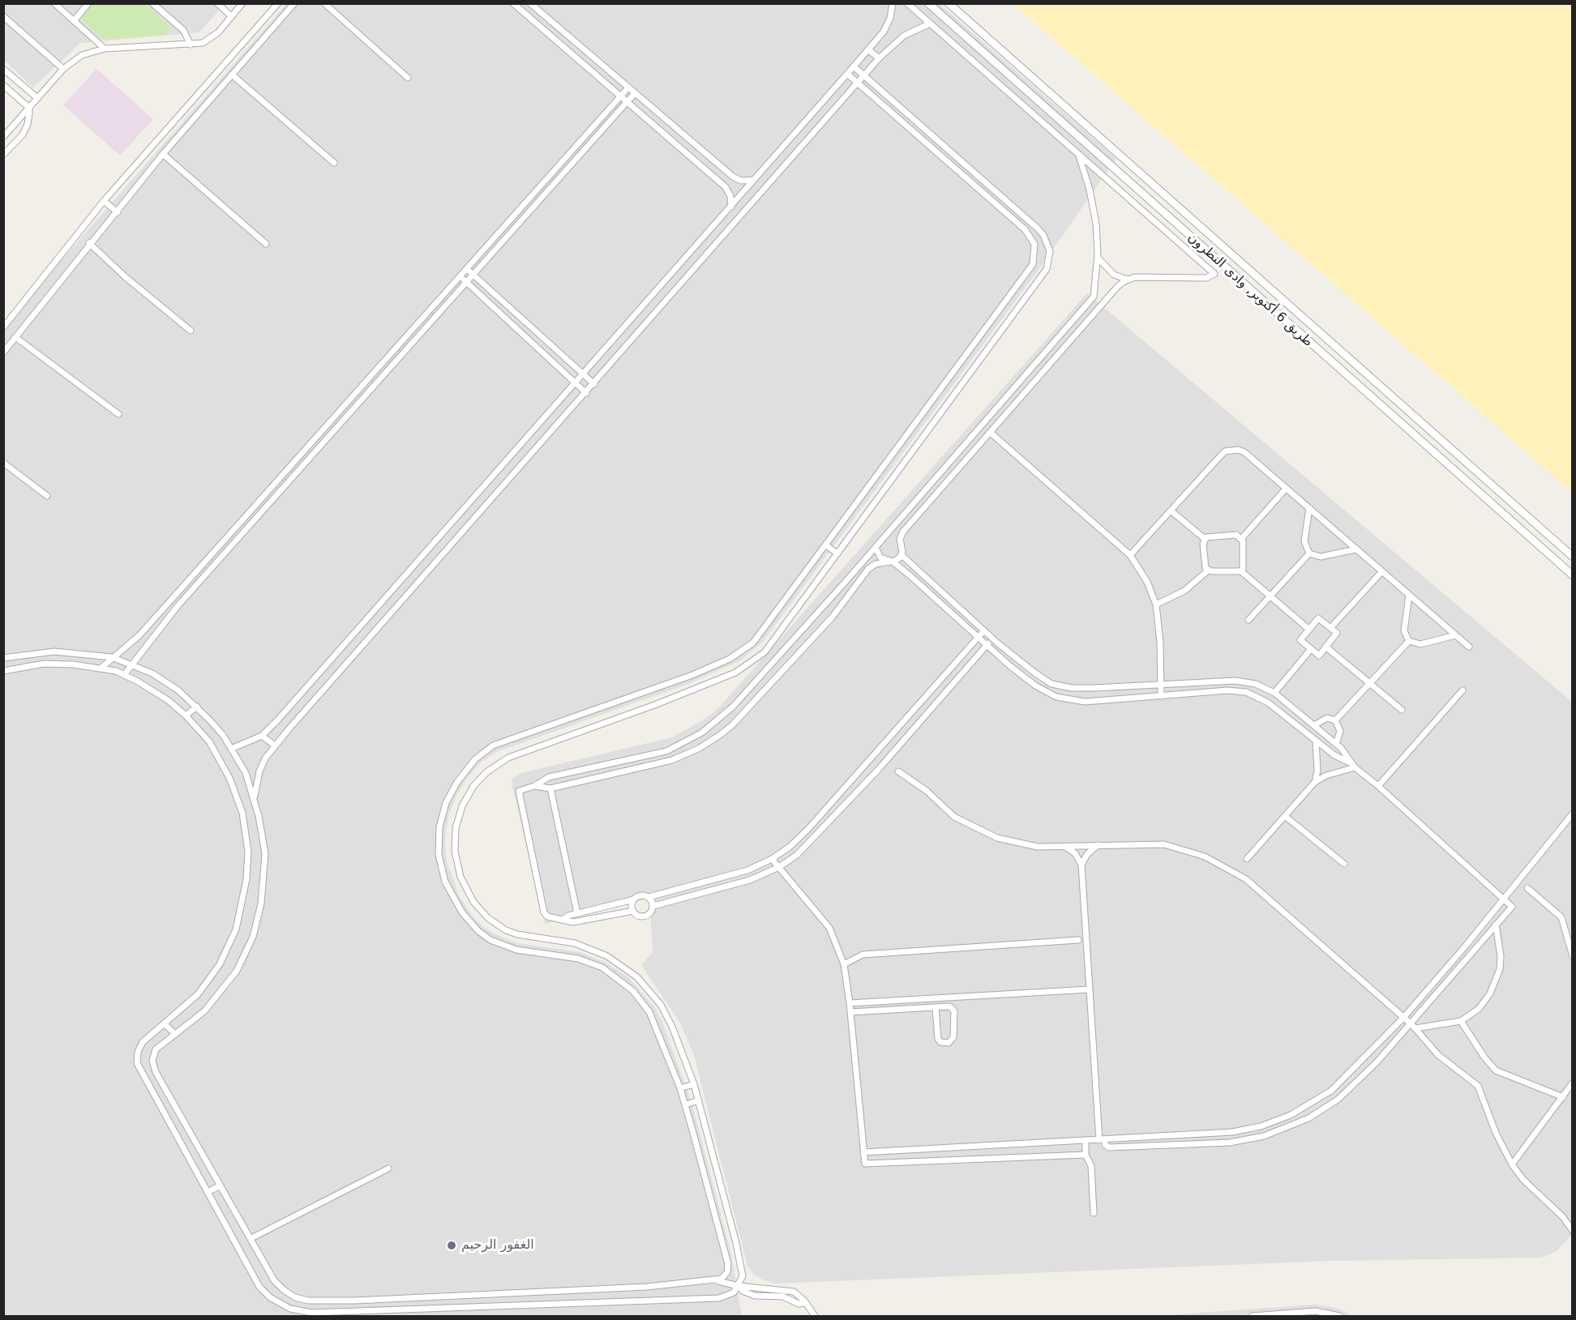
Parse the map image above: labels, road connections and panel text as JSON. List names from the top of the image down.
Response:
{
  "streets": {
    "street": ["طريق 6 أكتوبر, وادى النطرون"]
  },
  "places": ["الغفور الرحيم"]
}
